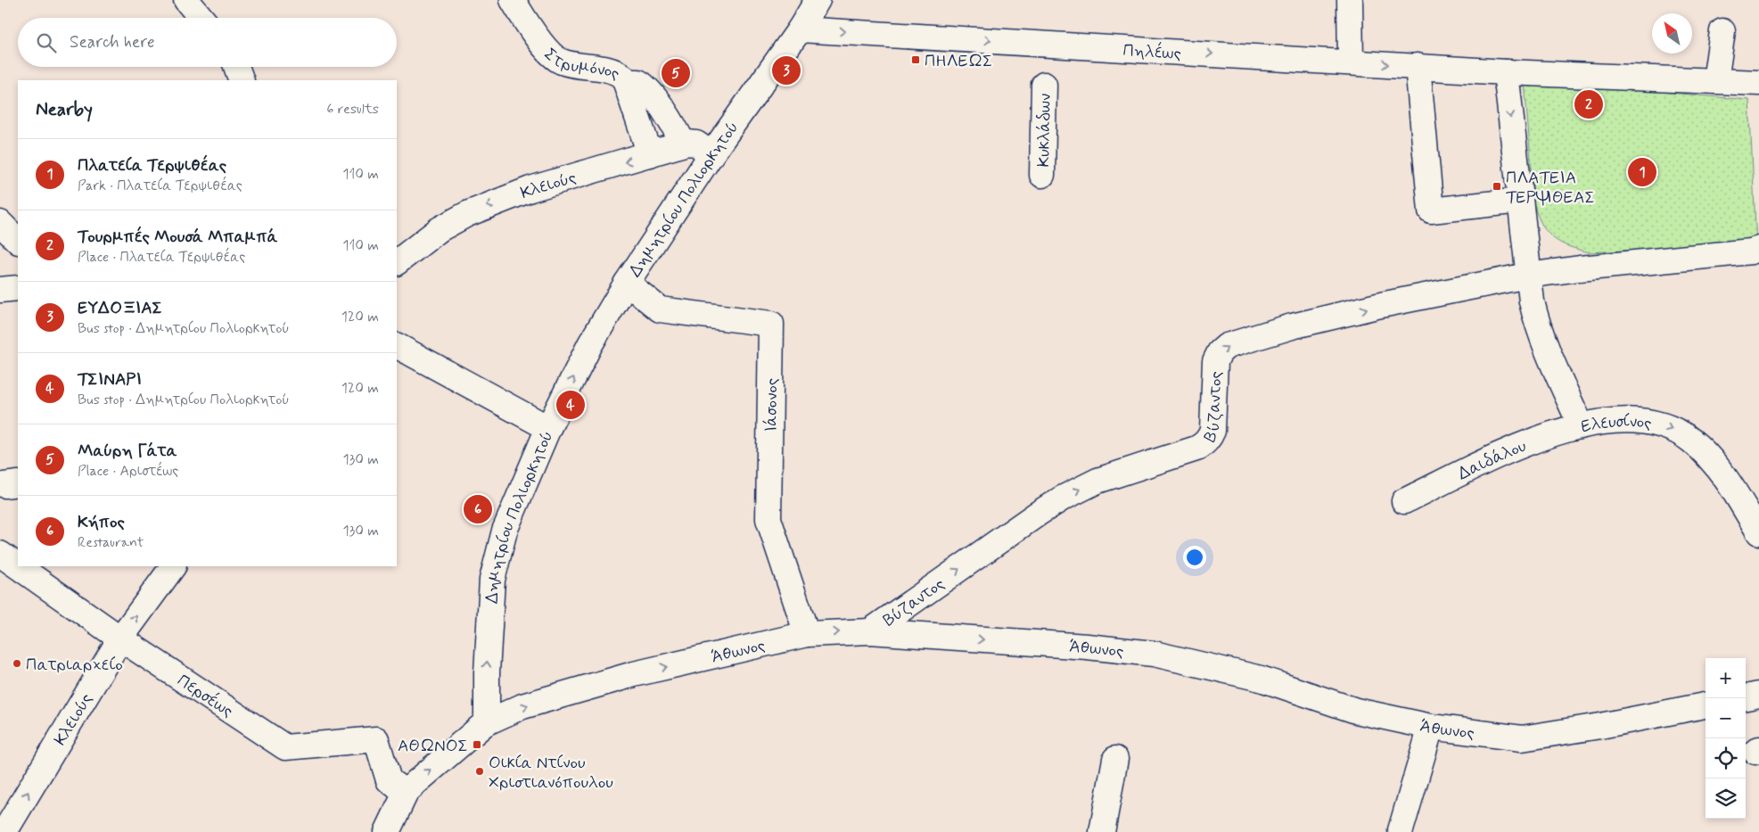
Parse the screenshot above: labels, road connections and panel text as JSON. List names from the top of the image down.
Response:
{
  "streets": {
    "street": [
      "Πηλέως",
      "Στρυμόνος",
      "Κυκλάδων",
      "Κλειούς",
      "Δημητρίου Πολιορκητού",
      "Βύζαντος",
      "Ιάσονος",
      "Ελευσίνος",
      "Δαιδάλου",
      "Άθωνος",
      "Περσέως"
    ]
  },
  "crossings": [
    ["Πηλέως", "Δημητρίου Πολιορκητού"],
    ["Πηλέως", "Ελευσίνος"],
    ["Στρυμόνος", "Κλειούς"],
    ["Κλειούς", "Περσέως"],
    ["Δημητρίου Πολιορκητού", "Ιάσονος"],
    ["Δημητρίου Πολιορκητού", "Άθωνος"],
    ["Βύζαντος", "Ελευσίνος"],
    ["Βύζαντος", "Άθωνος"],
    ["Ιάσονος", "Άθωνος"],
    ["Ελευσίνος", "Δαιδάλου"]
  ],
  "one_way": [
    "Πηλέως",
    "Δημητρίου Πολιορκητού",
    "Βύζαντος",
    "Ελευσίνος",
    "Άθωνος"
  ],
  "places": {
    "transit": ["ΠΗΛΕΩΣ", "ΠΛΑΤΕΙΑ ΤΕΡΨΙΘΕΑΣ", "ΑΘΩΝΟΣ"],
    "other": ["Πατριαρχείο", "Οικία Ντίνου Χριστιανόπουλου"]
  },
  "north": "top left",
  "page": {
    "search": "Search here",
    "pins": [
      "3",
      "5",
      "2",
      "1",
      "4",
      "6"
    ],
    "heading": ["Nearby", "6 results"],
    "list": [
      {
        "mark": "1",
        "name": "Πλατεία Τερψιθέας",
        "note": "Park · Πλατεία Τερψιθέας",
        "value": "110 m"
      },
      {
        "mark": "2",
        "name": "Τουρμπές Μουσά Μπαμπά",
        "note": "Place · Πλατεία Τερψιθέας",
        "value": "110 m"
      },
      {
        "mark": "3",
        "name": "ΕΥΔΟΞΙΑΣ",
        "note": "Bus stop · Δημητρίου Πολιορκητού",
        "value": "120 m"
      },
      {
        "mark": "4",
        "name": "ΤΣΙΝΑΡΙ",
        "note": "Bus stop · Δημητρίου Πολιορκητού",
        "value": "120 m"
      },
      {
        "mark": "5",
        "name": "Μαύρη Γάτα",
        "note": "Place · Αριστέως",
        "value": "130 m"
      },
      {
        "mark": "6",
        "name": "Κήπος",
        "note": "Restaurant",
        "value": "130 m"
      }
    ],
    "map_buttons": ["+", "−"]
  }
}
